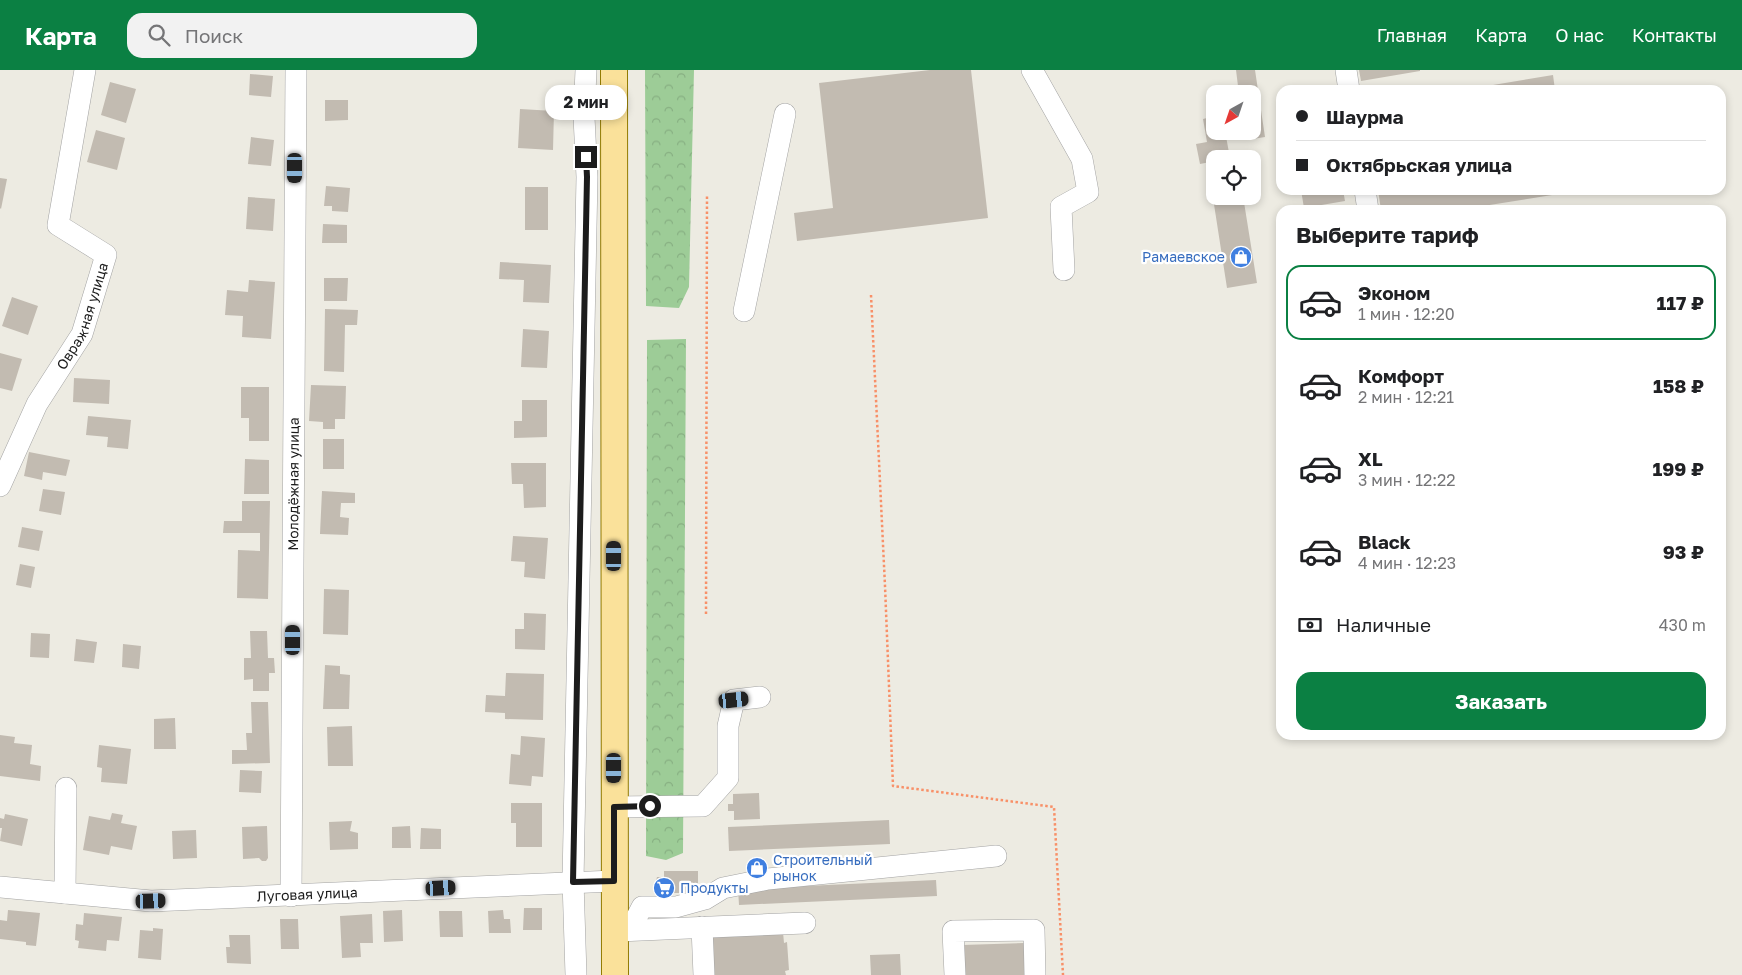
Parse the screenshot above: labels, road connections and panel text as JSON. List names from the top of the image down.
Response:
{
  "streets": {
    "street": ["Овражная улица", "Молодёжная улица", "Луговая улица"]
  },
  "crossings": [
    ["Молодёжная улица", "Луговая улица"]
  ],
  "places": {
    "shop": ["Рамаевское", "Строительный рынок"],
    "supermarket": ["Продукты"]
  },
  "north": "bottom left",
  "page": {
    "header": "Карта",
    "search": "Поиск",
    "nav": [
      "Главная",
      "Карта",
      "О нас",
      "Контакты"
    ],
    "bubble": "2 мин",
    "banner": ["Шаурма", "Октябрьская улица"],
    "heading": "Выберите тариф",
    "list": [
      {
        "name": "Эконом",
        "note": "1 мин · 12:20",
        "value": "117 ₽"
      },
      {
        "name": "Комфорт",
        "note": "2 мин · 12:21",
        "value": "158 ₽"
      },
      {
        "name": "XL",
        "note": "3 мин · 12:22",
        "value": "199 ₽"
      },
      {
        "name": "Black",
        "note": "4 мин · 12:23",
        "value": "93 ₽"
      }
    ],
    "pay": ["Наличные", "430 m"],
    "buttons": "Заказать"
  }
}
